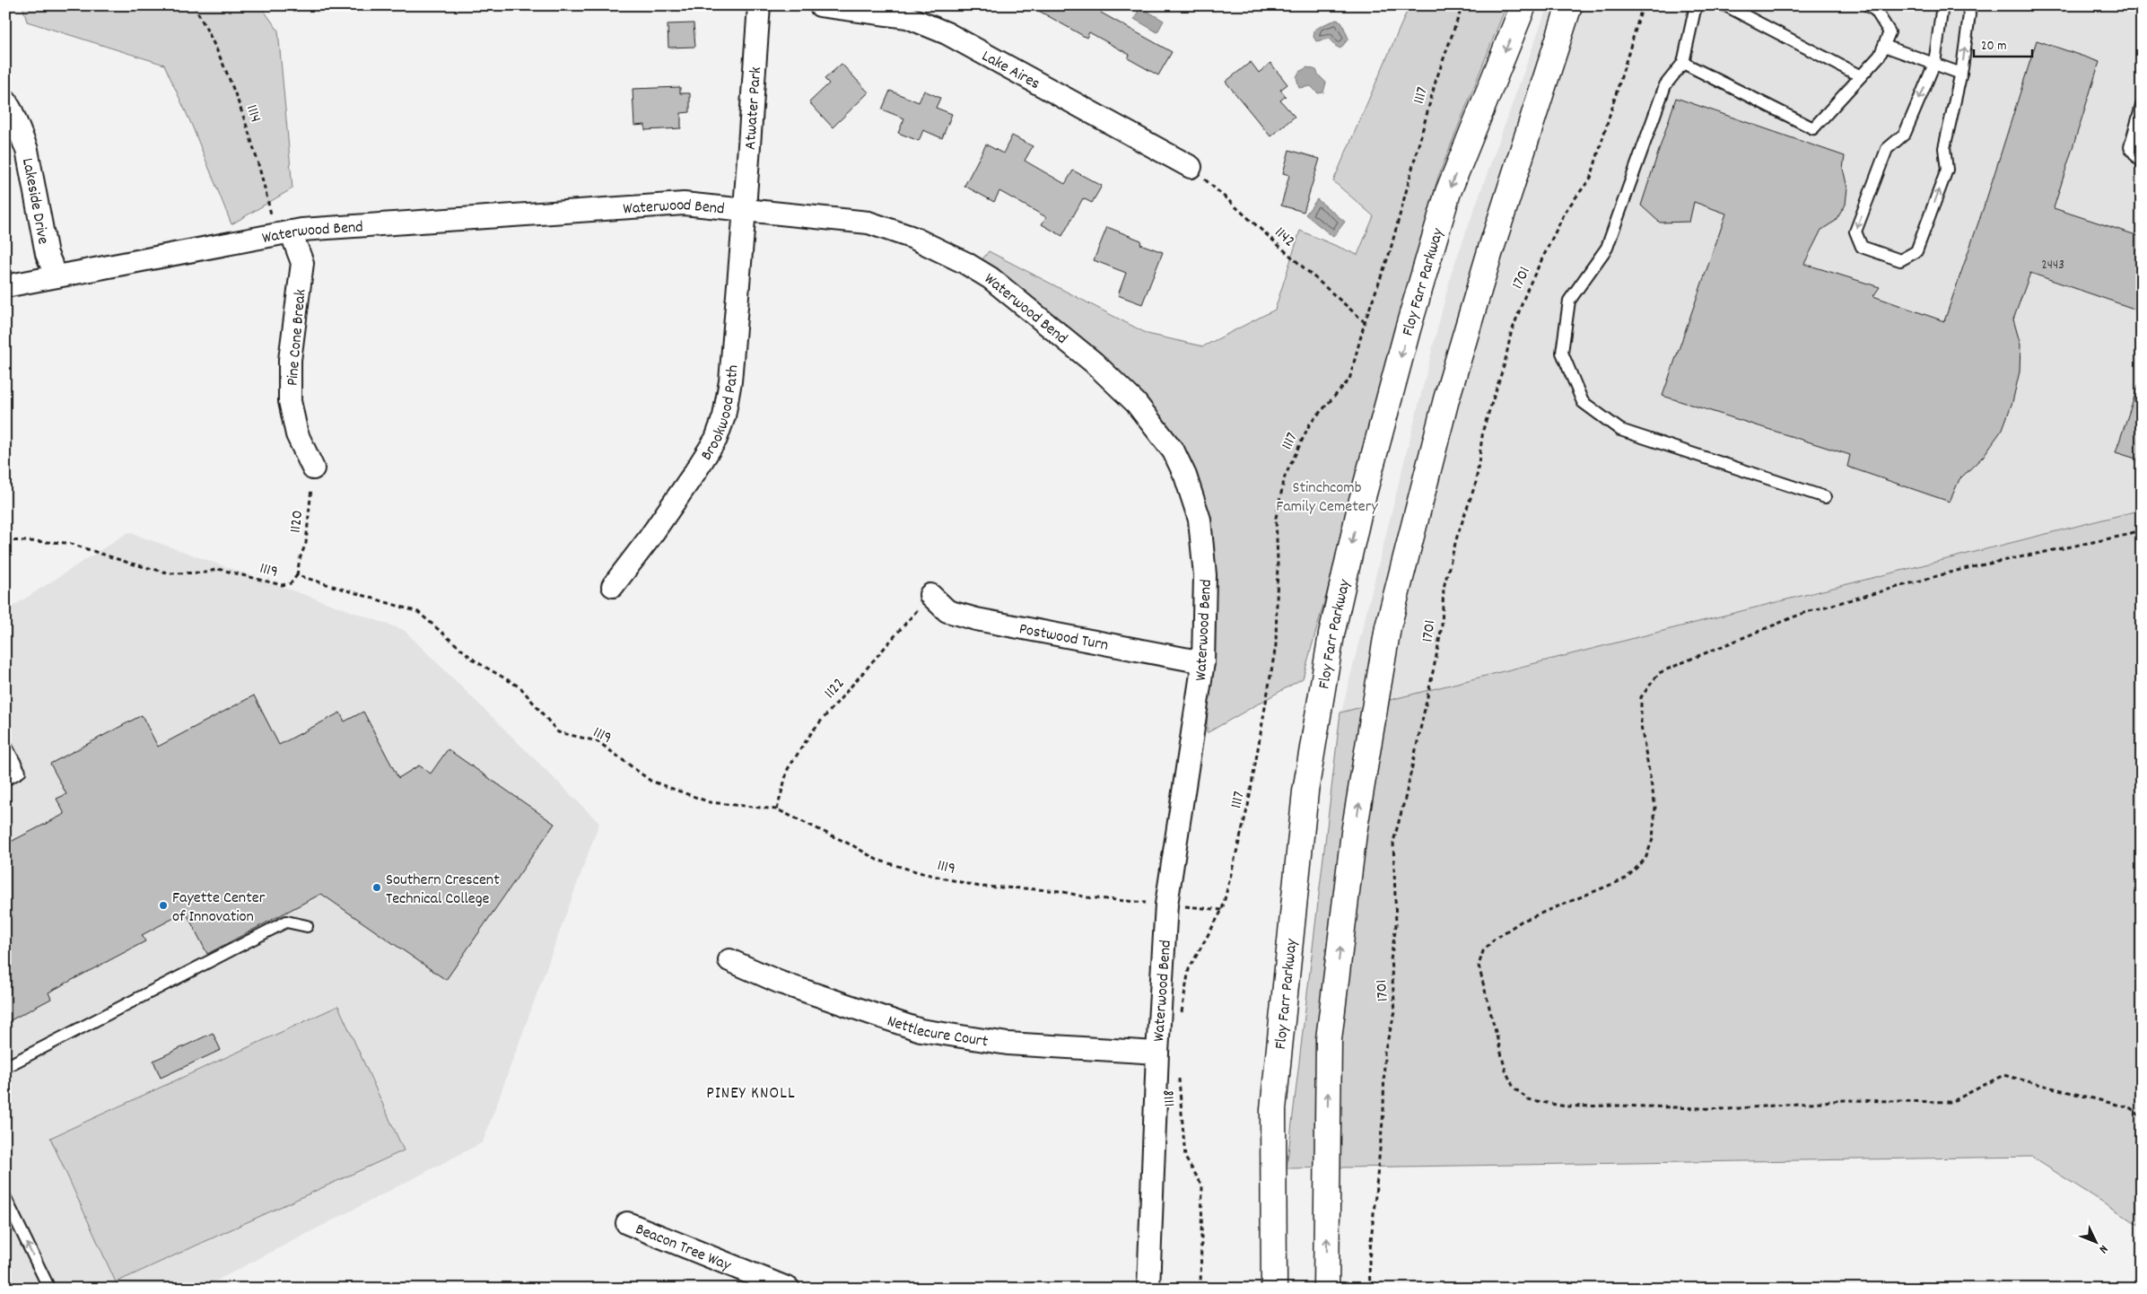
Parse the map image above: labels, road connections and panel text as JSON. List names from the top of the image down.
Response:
{
  "streets": {
    "main road": ["Floy Farr Parkway"],
    "street": [
      "Lake Aires",
      "Atwater Park",
      "Lakeside Drive",
      "Waterwood Bend",
      "Pine Cone Break",
      "Brookwood Path",
      "Postwood Turn",
      "Nettlecure Court",
      "Beacon Tree Way"
    ],
    "path": [
      "1117",
      "1114",
      "1142",
      "1701",
      "1120",
      "1119",
      "1122",
      "1118"
    ]
  },
  "crossings": [
    ["Lake Aires", "1142"],
    ["1117", "1142"],
    ["1117", "1119"],
    ["Atwater Park", "Waterwood Bend"],
    ["Atwater Park", "Brookwood Path"],
    ["1114", "Waterwood Bend"],
    ["1114", "Pine Cone Break"],
    ["Lakeside Drive", "Waterwood Bend"],
    ["Waterwood Bend", "Pine Cone Break"],
    ["Waterwood Bend", "Brookwood Path"],
    ["Waterwood Bend", "1119"],
    ["Waterwood Bend", "Postwood Turn"],
    ["Waterwood Bend", "Nettlecure Court"],
    ["Pine Cone Break", "1120"],
    ["1120", "1119"],
    ["1119", "1122"],
    ["Postwood Turn", "1122"]
  ],
  "districts": ["PINEY KNOLL"],
  "parks": ["Stinchcomb Family Cemetery"],
  "places": ["Southern Crescent Technical College", "Fayette Center of Innovation"],
  "house_numbers": ["2443"],
  "scale_bar": "20 m",
  "north": "bottom right"
}
